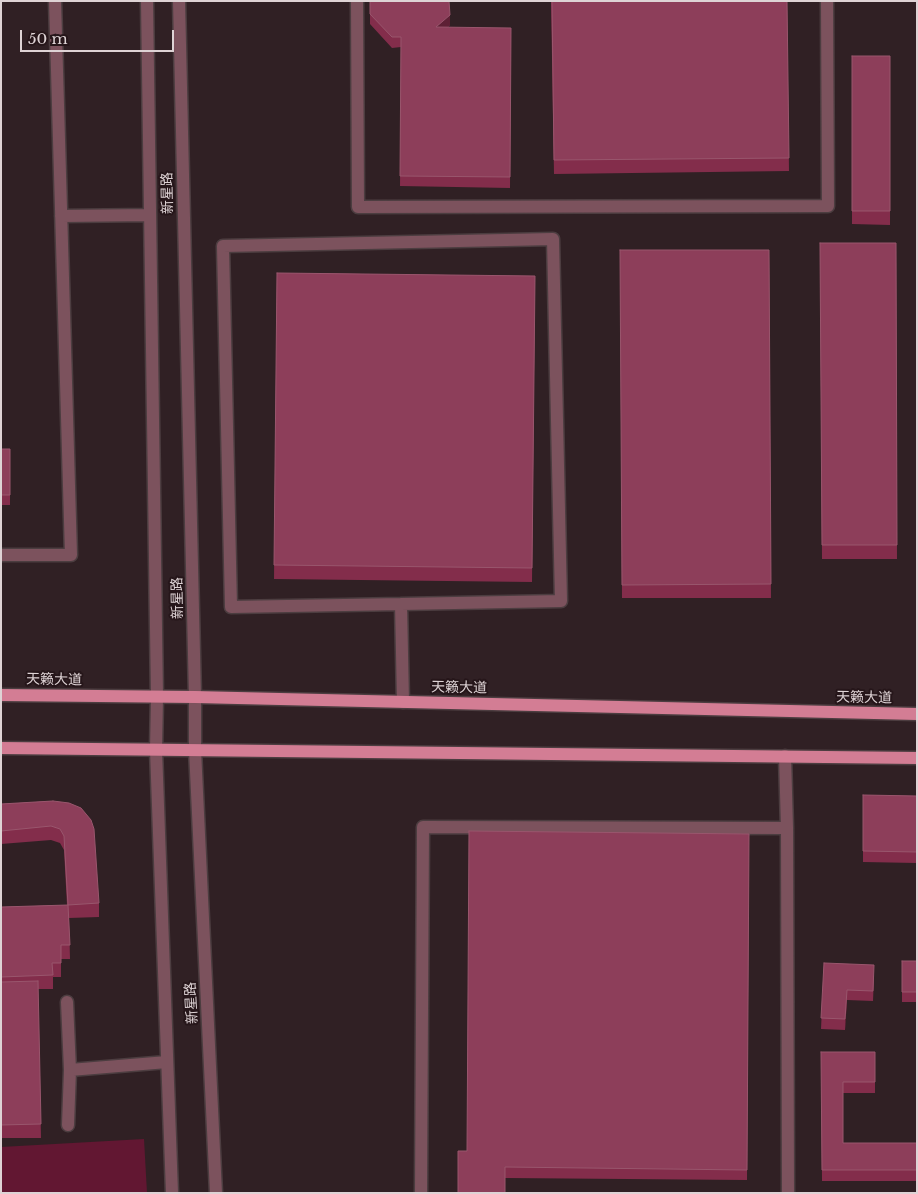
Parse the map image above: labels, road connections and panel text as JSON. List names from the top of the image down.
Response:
{
  "streets": {
    "main road": ["天籁大道"],
    "street": ["新星路"]
  },
  "crossings": [
    ["新星路", "天籁大道"]
  ],
  "scale_bar": "50 m"
}
